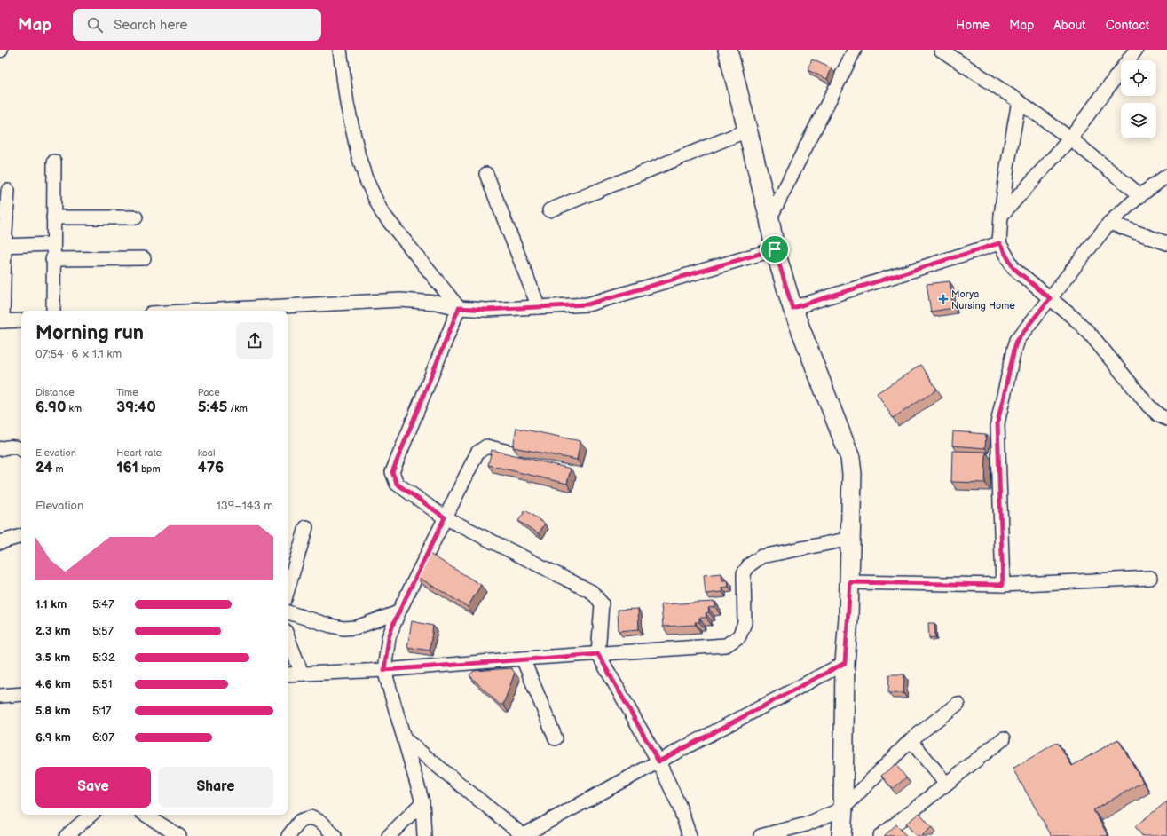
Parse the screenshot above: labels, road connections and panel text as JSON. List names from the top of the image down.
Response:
{
  "places": {
    "health": ["Morya Nursing Home"]
  },
  "page": {
    "header": "Map",
    "search": "Search here",
    "nav": [
      "Home",
      "Map",
      "About",
      "Contact"
    ],
    "heading": ["Morning run", "07:54 · 6 × 1.1 km"],
    "stats": [
      ["Distance", "6.90 km"],
      ["Time", "39:40"],
      ["Pace", "5:45 /km"],
      ["Elevation", "24 m"],
      ["Heart rate", "161 bpm"],
      ["kcal", "476"]
    ],
    "chart": ["Elevation", "139–143 m"],
    "list": [
      {
        "name": "1.1 km",
        "note": "5:47"
      },
      {
        "name": "2.3 km",
        "note": "5:57"
      },
      {
        "name": "3.5 km",
        "note": "5:32"
      },
      {
        "name": "4.6 km",
        "note": "5:51"
      },
      {
        "name": "5.8 km",
        "note": "5:17"
      },
      {
        "name": "6.9 km",
        "note": "6:07"
      }
    ],
    "buttons": ["Save", "Share"]
  }
}
